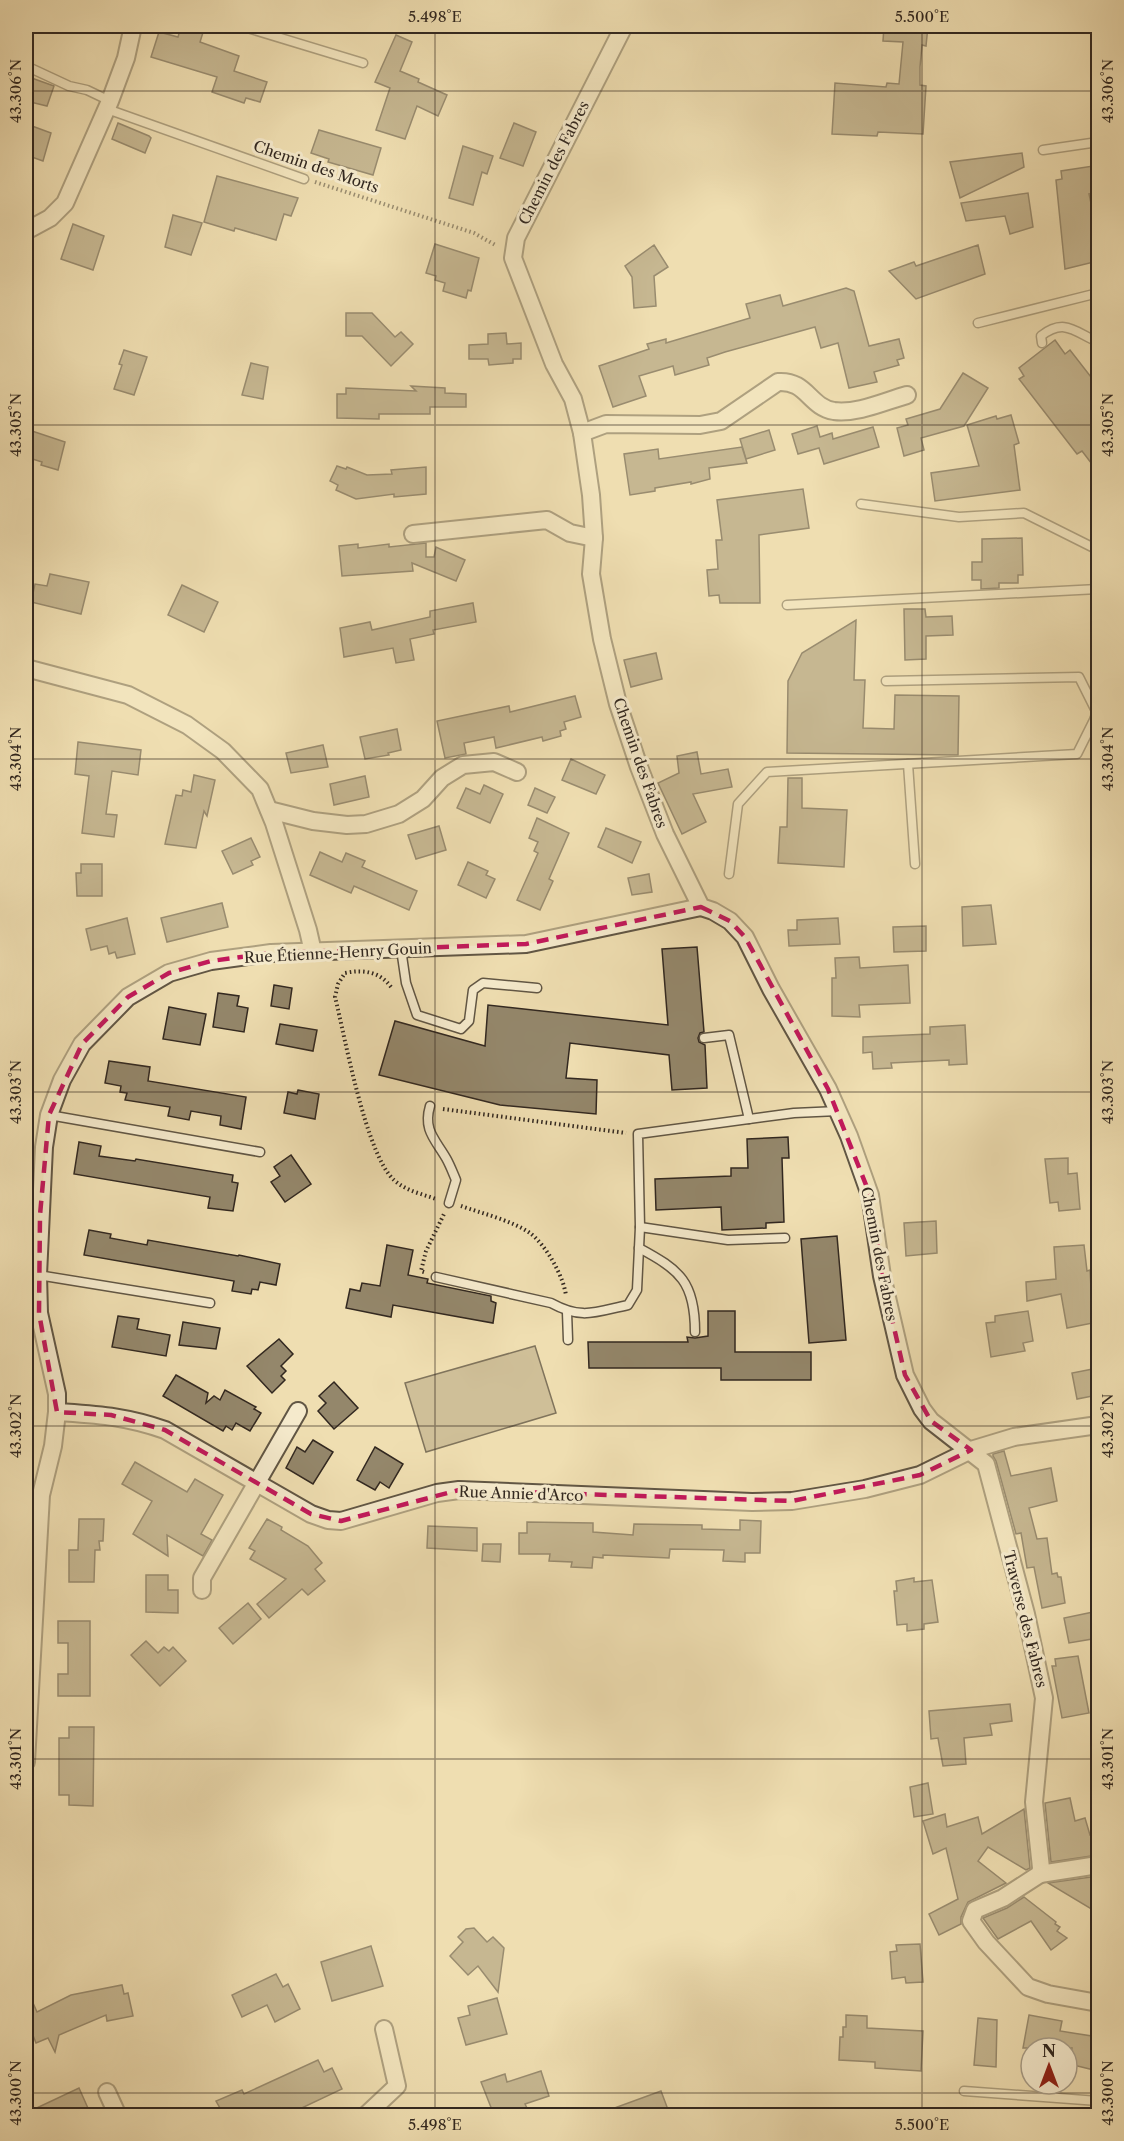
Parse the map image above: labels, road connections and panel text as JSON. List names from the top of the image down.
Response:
{
  "streets": {
    "street": [
      "Chemin des Fabres",
      "Rue Étienne-Henry Gouin",
      "Rue Annie d'Arco",
      "Traverse des Fabres"
    ],
    "lane": ["Chemin des Morts"]
  },
  "crossings": [
    ["Chemin des Fabres", "Chemin des Morts"],
    ["Chemin des Fabres", "Rue Étienne-Henry Gouin"],
    ["Chemin des Fabres", "Rue Annie d'Arco"],
    ["Chemin des Fabres", "Traverse des Fabres"],
    ["Rue Étienne-Henry Gouin", "Rue Annie d'Arco"],
    ["Rue Annie d'Arco", "Traverse des Fabres"]
  ],
  "north": "top",
  "coordinates": [
    "5.498°E",
    "5.500°E",
    "43.306°N",
    "43.305°N",
    "43.304°N",
    "43.303°N",
    "43.302°N",
    "43.301°N",
    "43.300°N"
  ]
}
